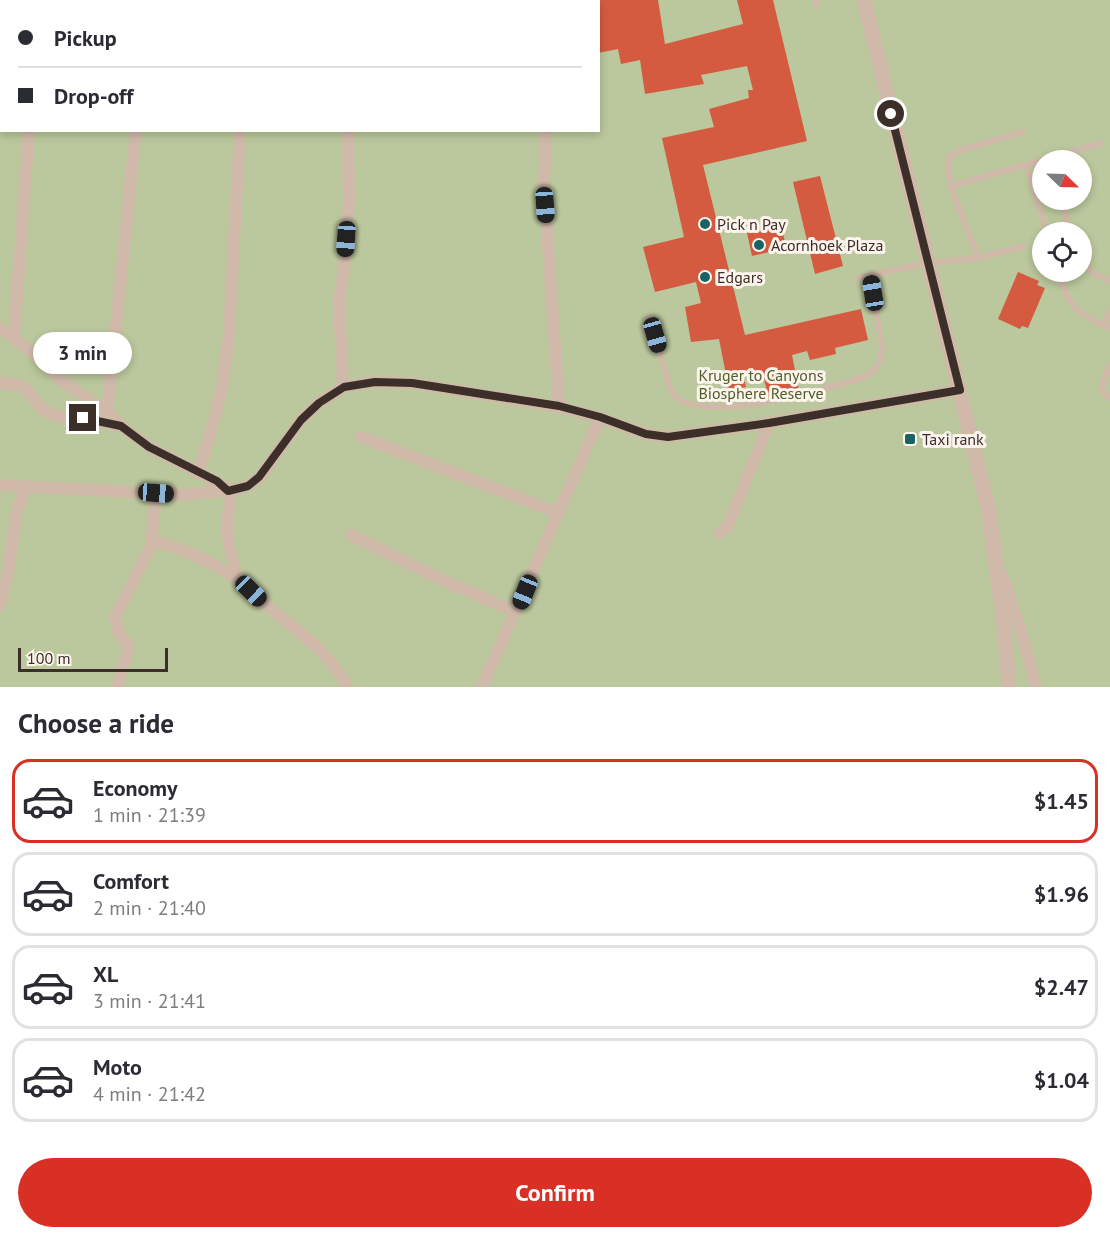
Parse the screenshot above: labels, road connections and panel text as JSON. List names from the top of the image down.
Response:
{
  "parks": ["Kruger to Canyons Biosphere Reserve"],
  "places": {
    "other": ["Pick n Pay", "Acornhoek Plaza", "Edgars"],
    "transit": ["Taxi rank"]
  },
  "scale_bar": "100 m",
  "north": "bottom right",
  "page": {
    "banner": ["Pickup", "Drop-off"],
    "bubble": "3 min",
    "scale": "100 m",
    "heading": "Choose a ride",
    "list": [
      {
        "name": "Economy",
        "note": "1 min · 21:39",
        "value": "$1.45"
      },
      {
        "name": "Comfort",
        "note": "2 min · 21:40",
        "value": "$1.96"
      },
      {
        "name": "XL",
        "note": "3 min · 21:41",
        "value": "$2.47"
      },
      {
        "name": "Moto",
        "note": "4 min · 21:42",
        "value": "$1.04"
      }
    ],
    "buttons": "Confirm"
  }
}
